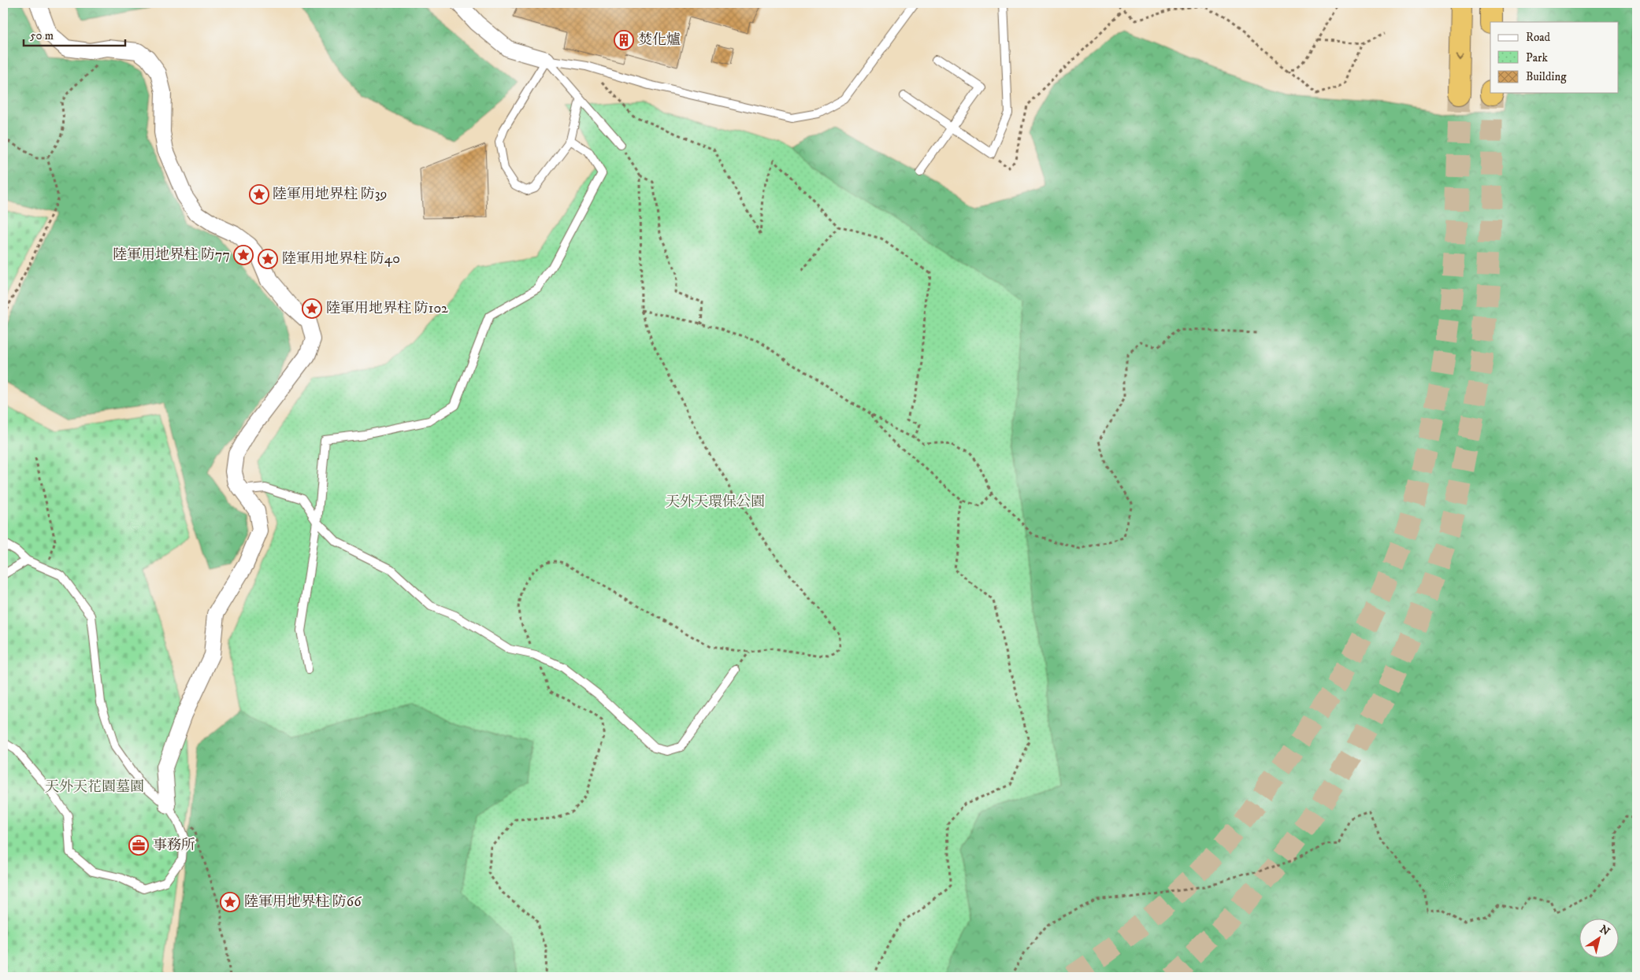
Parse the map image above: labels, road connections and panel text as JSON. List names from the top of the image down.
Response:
{
  "parks": ["天外天環保公園", "天外天花園墓園"],
  "places": {
    "building": ["焚化爐"],
    "place": [
      "陸軍用地界柱 防39",
      "陸軍用地界柱 防77",
      "陸軍用地界柱 防40",
      "陸軍用地界柱 防102",
      "陸軍用地界柱 防66"
    ],
    "office": ["事務所"]
  },
  "legend": ["Road", "Park", "Building"],
  "scale_bar": "50 m",
  "north": "top right"
}
